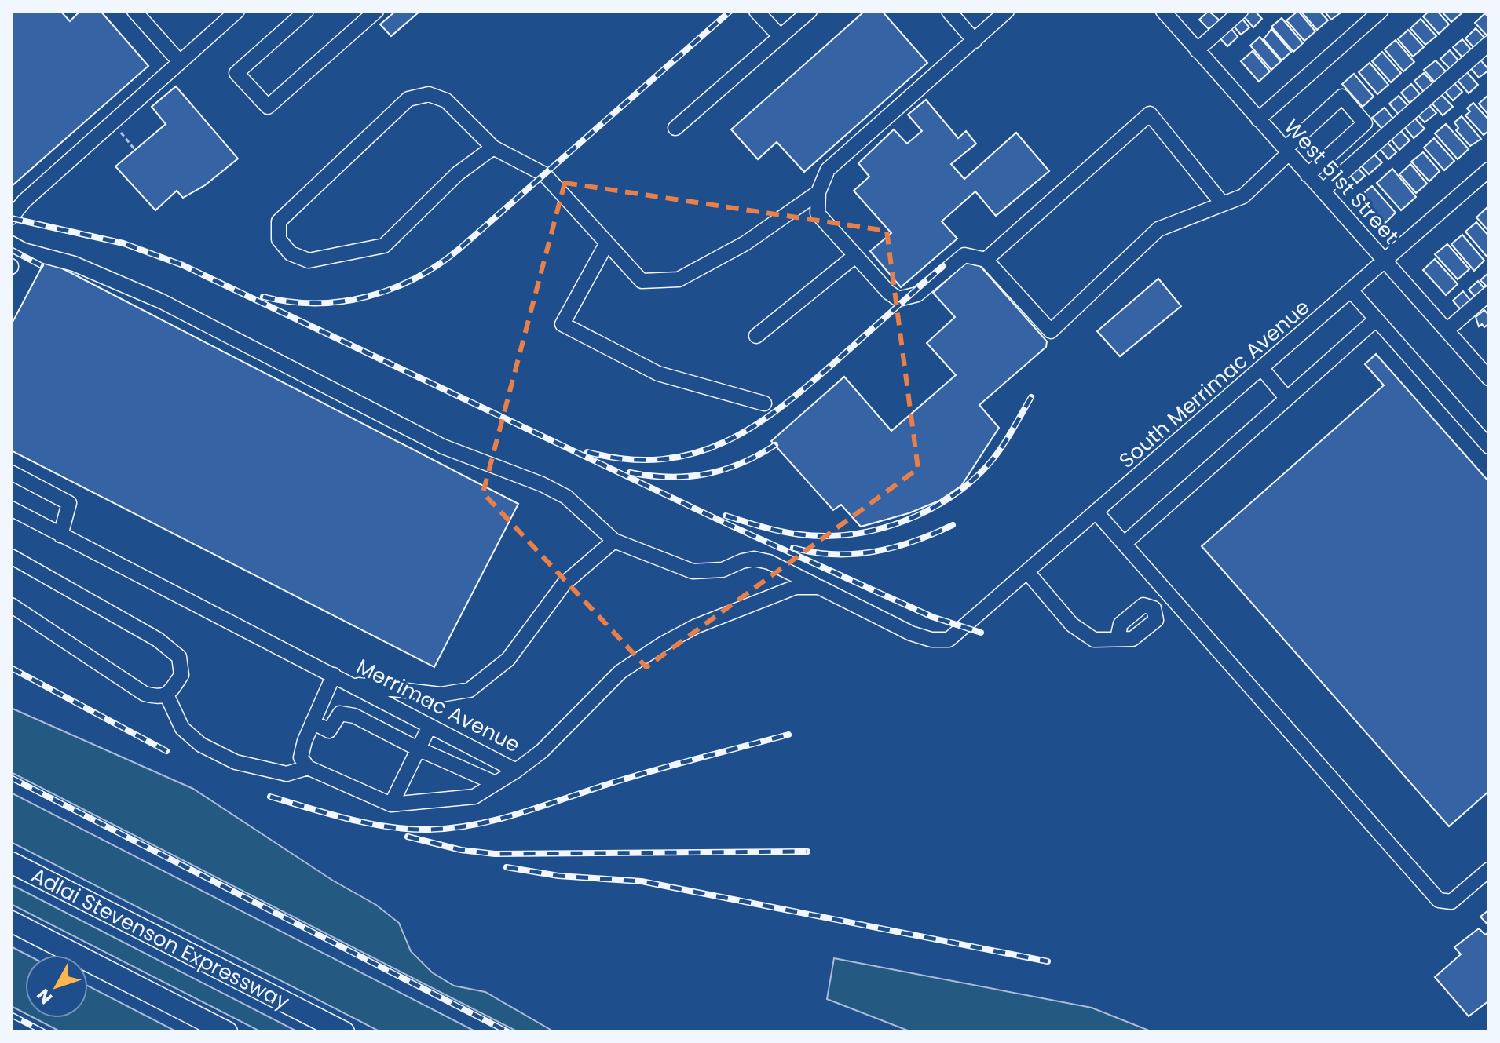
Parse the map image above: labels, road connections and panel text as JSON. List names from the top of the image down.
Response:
{
  "streets": {
    "highway": ["Adlai Stevenson Expressway"],
    "street": ["West 51st Street", "South Merrimac Avenue", "Merrimac Avenue"]
  },
  "crossings": [
    ["West 51st Street", "South Merrimac Avenue"],
    ["South Merrimac Avenue", "Merrimac Avenue"]
  ],
  "north": "bottom left"
}
